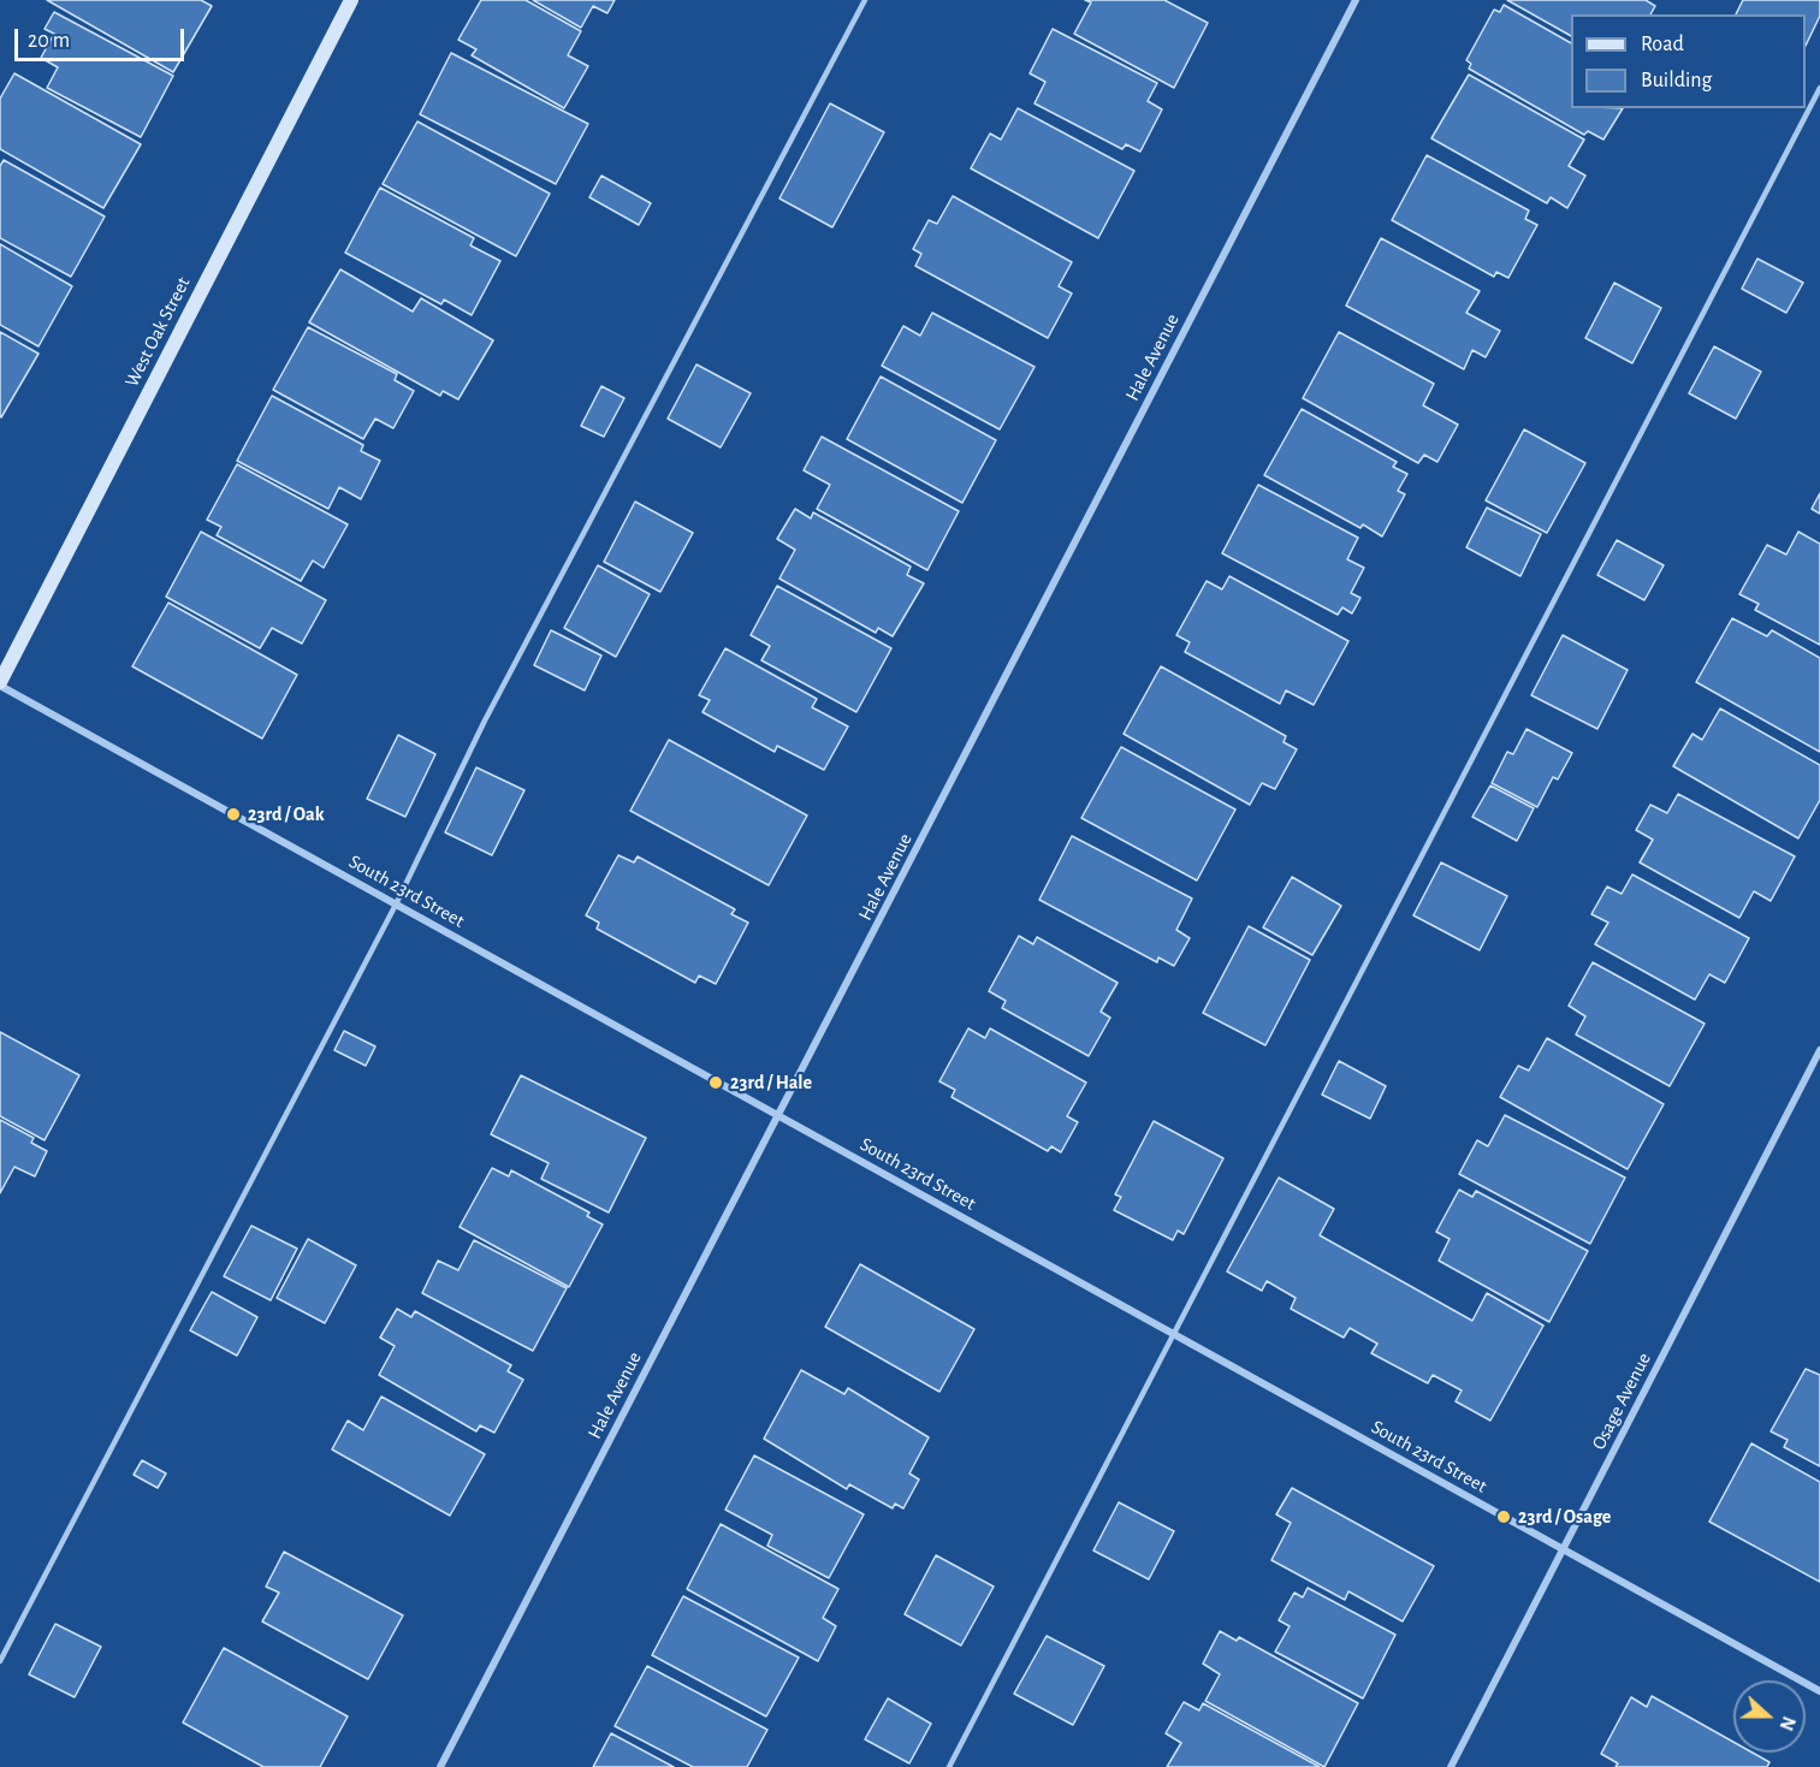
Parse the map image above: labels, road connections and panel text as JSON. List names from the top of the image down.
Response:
{
  "streets": {
    "main road": ["West Oak Street"],
    "street": ["Hale Avenue", "South 23rd Street", "Osage Avenue"]
  },
  "crossings": [
    ["West Oak Street", "South 23rd Street"],
    ["Hale Avenue", "South 23rd Street"],
    ["South 23rd Street", "Osage Avenue"]
  ],
  "places": ["23rd / Oak", "23rd / Hale", "23rd / Osage"],
  "legend": ["Road", "Building"],
  "scale_bar": "20 m",
  "north": "right"
}
